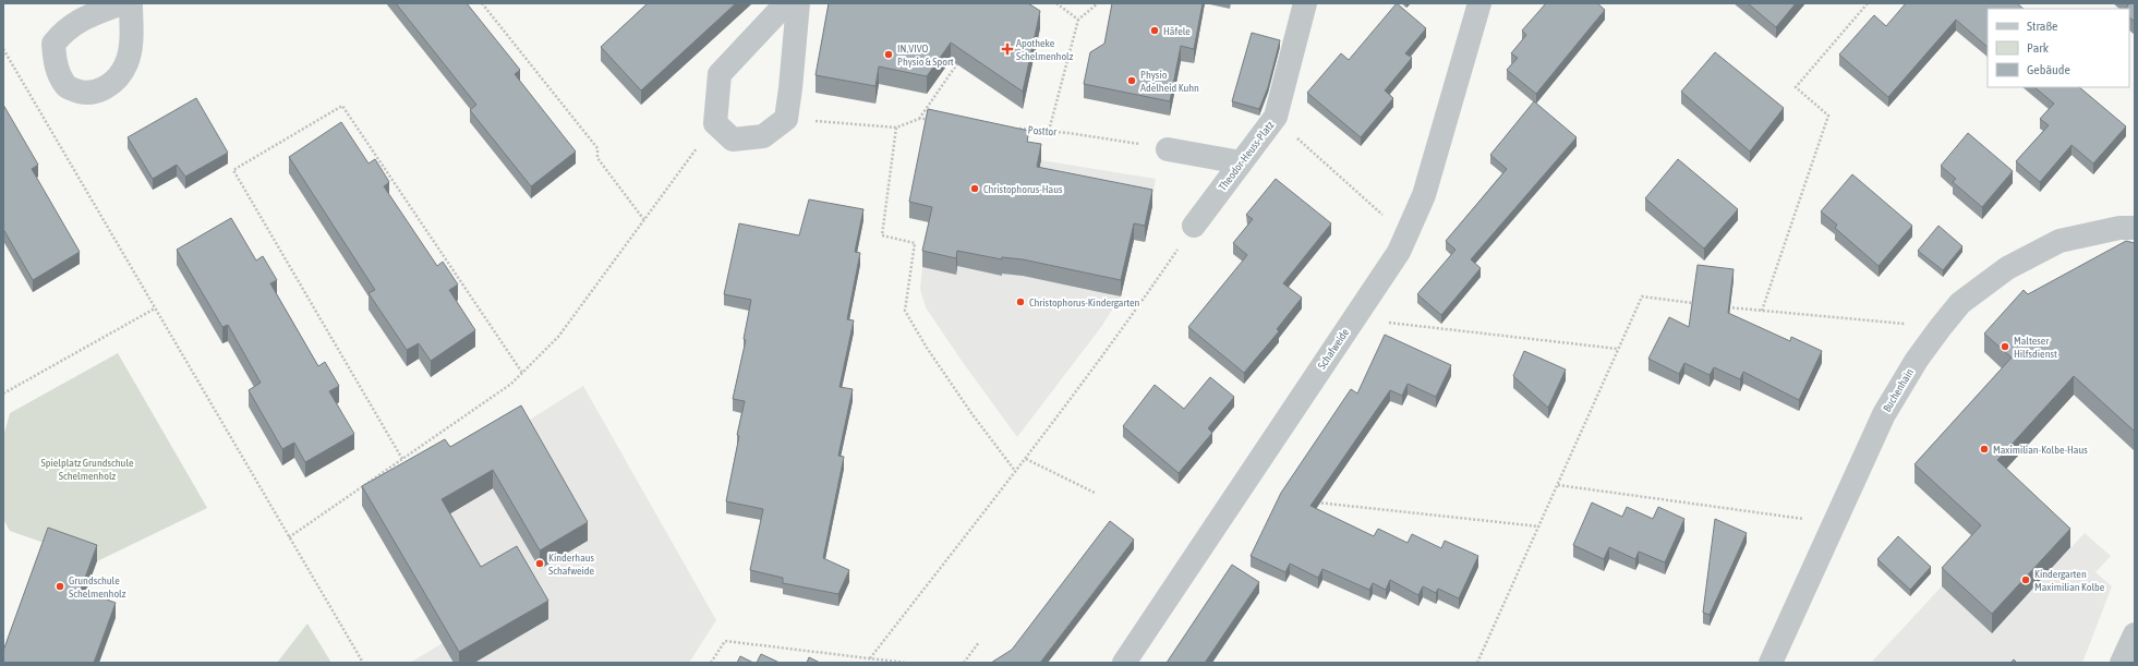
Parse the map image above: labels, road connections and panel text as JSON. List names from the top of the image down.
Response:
{
  "streets": {
    "street": ["Theodor-Heuss-Platz", "Schafweide", "Buchenhain"],
    "path": ["Posttor"]
  },
  "parks": ["Spielplatz Grundschule Schelmenholz"],
  "places": {
    "other": [
      "Häfele",
      "IN.VIVO Physio & Sport",
      "Physio Adelheid Kuhn",
      "Christophorus-Haus",
      "Christophorus-Kindergarten",
      "Malteser Hilfsdienst",
      "Maximilian-Kolbe-Haus",
      "Kinderhaus Schafweide",
      "Kindergarten Maximilian Kolbe",
      "Grundschule Schelmenholz"
    ],
    "health": ["Apotheke Schelmenholz"]
  },
  "legend": ["Straße", "Park", "Gebäude"]
}
